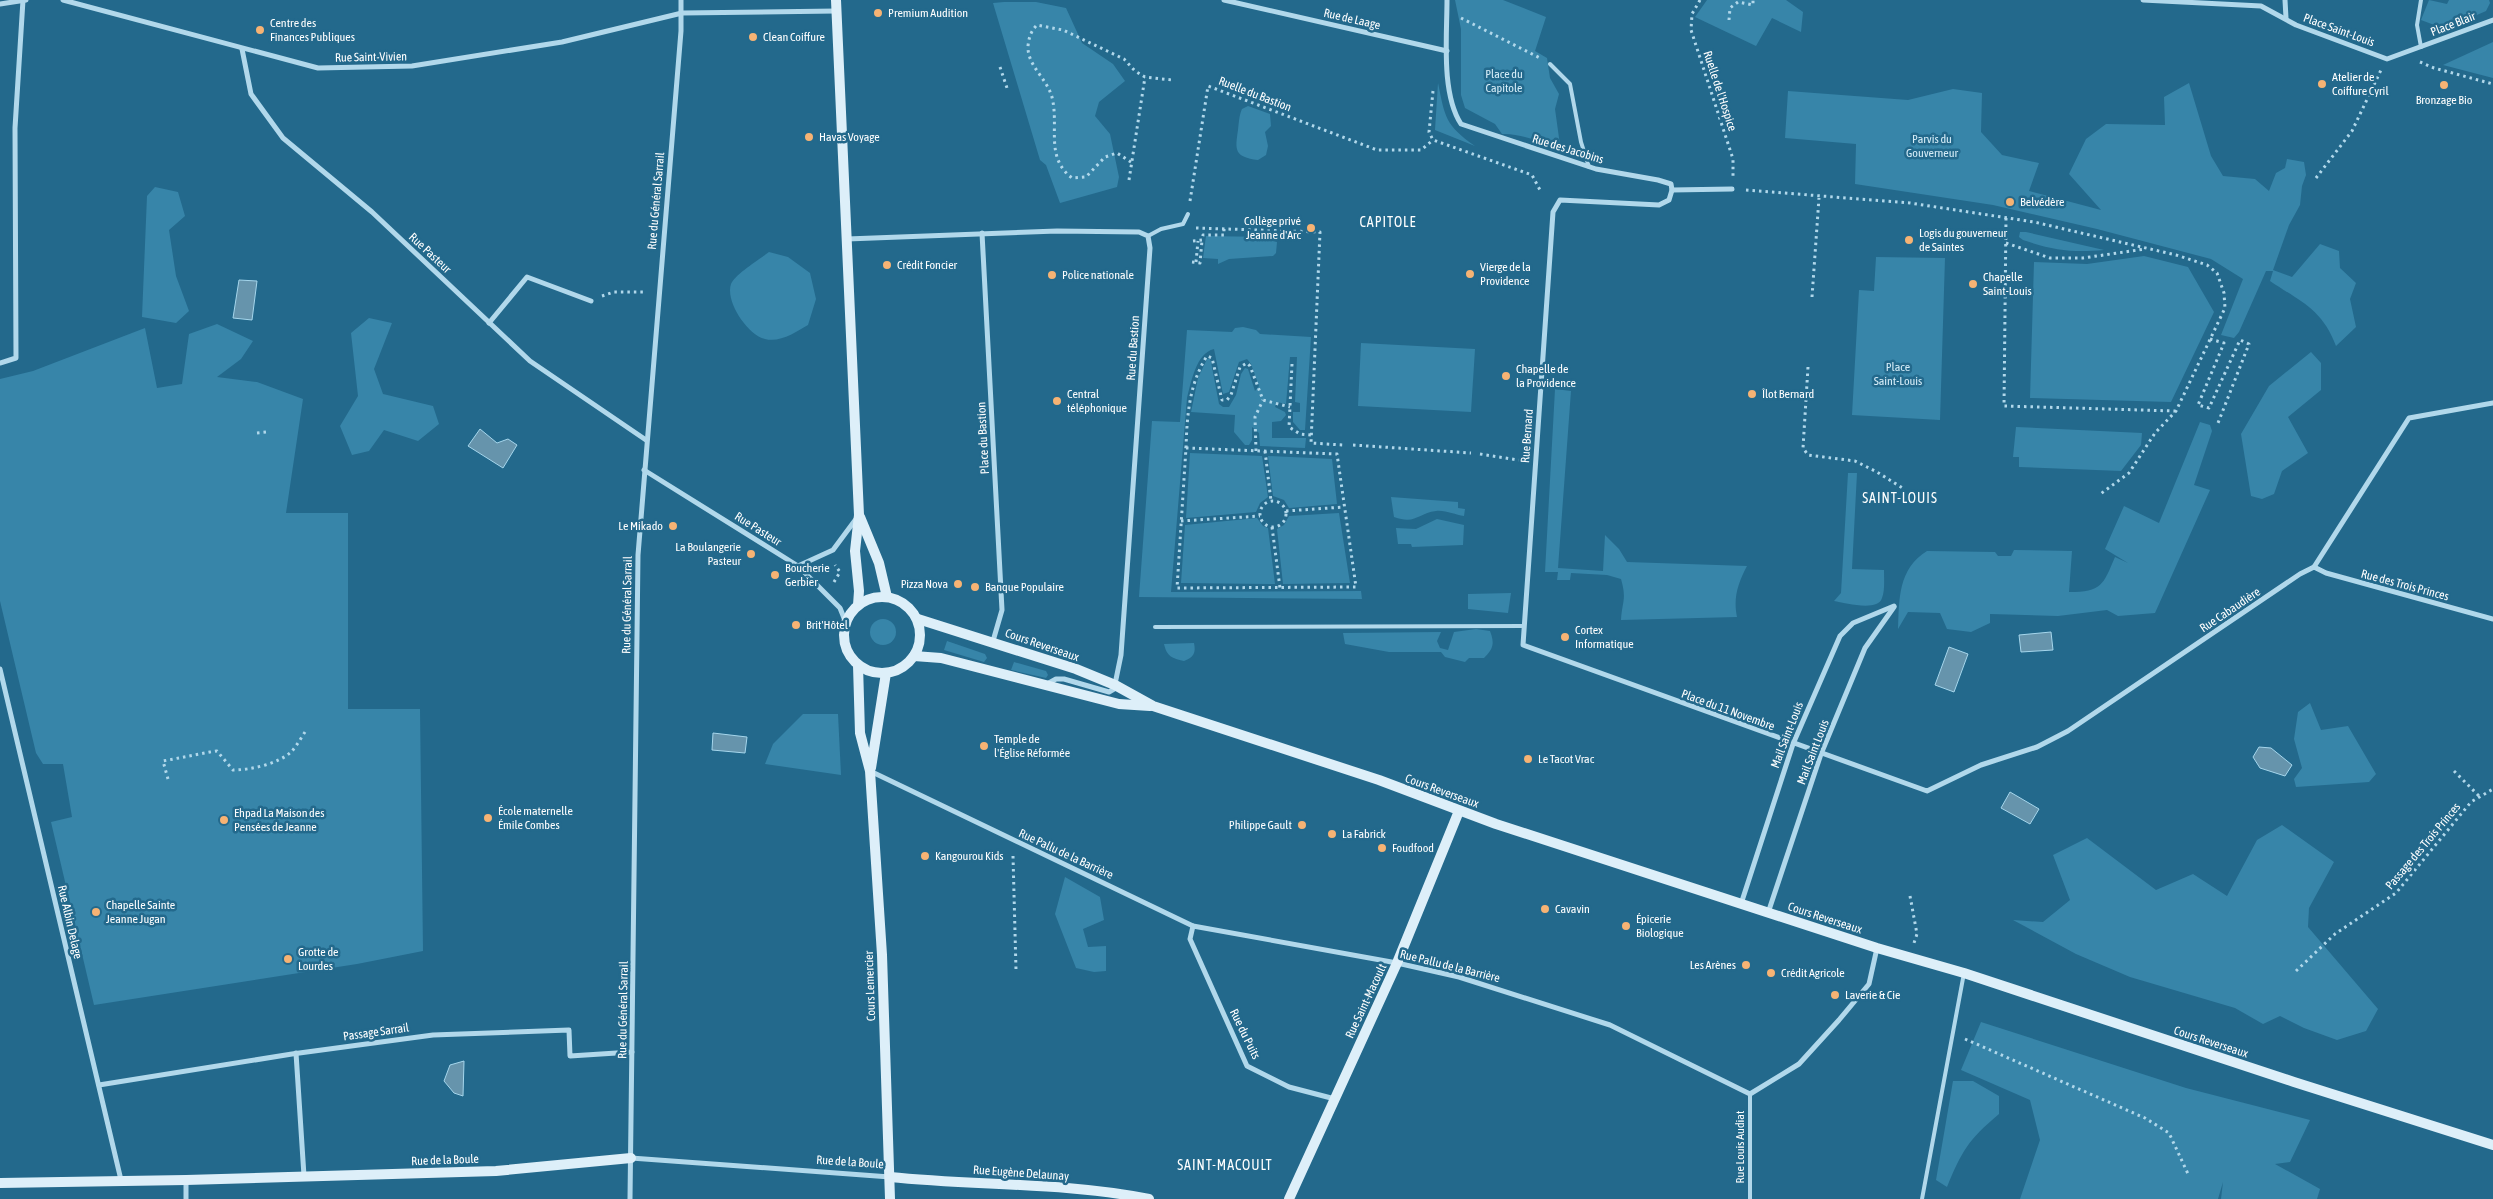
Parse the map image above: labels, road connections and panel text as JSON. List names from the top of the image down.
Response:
{
  "streets": {
    "main road": [
      "Cours Reverseaux",
      "Cours Lemercier",
      "Rue Saint-Macoult",
      "Rue de la Boule",
      "Rue Eugène Delaunay"
    ],
    "street": [
      "Rue de Laage",
      "Place Blair",
      "Place Saint-Louis",
      "Rue Saint-Vivien",
      "Rue des Jacobins",
      "Rue du Général Sarrail",
      "Rue Pasteur",
      "Rue du Bastion",
      "Rue Bernard",
      "Place du Bastion",
      "Rue des Trois Princes",
      "Rue Cabaudière",
      "Place du 11 Novembre",
      "Mail Saint-Louis",
      "Mail Saint Louis",
      "Rue Pallu de la Barrière",
      "Rue Albin Delage",
      "Passage Sarrail",
      "Rue du Puits"
    ],
    "lane": ["Rue Louis Audiat"],
    "path": ["Ruelle de l'Hospice", "Ruelle du Bastion", "Passage des Trois Princes"]
  },
  "crossings": [
    ["Rue de Laage", "Rue des Jacobins"],
    ["Place Blair", "Place Saint-Louis"],
    ["Rue Saint-Vivien", "Rue du Général Sarrail"],
    ["Rue Saint-Vivien", "Rue Pasteur"],
    ["Rue des Jacobins", "Rue Bernard"],
    ["Rue du Général Sarrail", "Rue Pasteur"],
    ["Rue du Général Sarrail", "Passage Sarrail"],
    ["Rue du Général Sarrail", "Rue de la Boule"],
    ["Rue Pasteur", "Cours Reverseaux"],
    ["Rue Pasteur", "Cours Lemercier"],
    ["Rue du Bastion", "Cours Reverseaux"],
    ["Rue Bernard", "Place du 11 Novembre"],
    ["Place du Bastion", "Cours Reverseaux"],
    ["Rue des Trois Princes", "Rue Cabaudière"],
    ["Rue Cabaudière", "Place du 11 Novembre"],
    ["Cours Reverseaux", "Mail Saint-Louis"],
    ["Cours Reverseaux", "Mail Saint Louis"],
    ["Cours Reverseaux", "Cours Lemercier"],
    ["Cours Reverseaux", "Rue Saint-Macoult"],
    ["Place du 11 Novembre", "Mail Saint-Louis"],
    ["Place du 11 Novembre", "Mail Saint Louis"],
    ["Mail Saint-Louis", "Mail Saint Louis"],
    ["Rue Pallu de la Barrière", "Cours Lemercier"],
    ["Rue Pallu de la Barrière", "Rue Saint-Macoult"],
    ["Rue Pallu de la Barrière", "Rue du Puits"],
    ["Rue Pallu de la Barrière", "Rue Louis Audiat"],
    ["Rue Albin Delage", "Passage Sarrail"],
    ["Rue Albin Delage", "Rue de la Boule"],
    ["Cours Lemercier", "Rue de la Boule"],
    ["Cours Lemercier", "Rue Eugène Delaunay"],
    ["Rue Saint-Macoult", "Rue du Puits"],
    ["Rue de la Boule", "Rue Eugène Delaunay"]
  ],
  "districts": ["CAPITOLE", "SAINT-LOUIS", "SAINT-MACOULT"],
  "parks": ["Place du Capitole", "Parvis du Gouverneur", "Place Saint-Louis"],
  "places": [
    "Premium Audition",
    "Centre des Finances Publiques",
    "Clean Coiffure",
    "Atelier de Coiffure Cyril",
    "Bronzage Bio",
    "Havas Voyage",
    "Belvédère",
    "Collège privé Jeanne d'Arc",
    "Logis du gouverneur de Saintes",
    "Crédit Foncier",
    "Vierge de la Providence",
    "Police nationale",
    "Chapelle Saint-Louis",
    "Chapelle de la Providence",
    "Îlot Bernard",
    "Central téléphonique",
    "Le Mikado",
    "La Boulangerie Pasteur",
    "Boucherie Gerbier",
    "Pizza Nova",
    "Banque Populaire",
    "Brit'Hôtel",
    "Cortex Informatique",
    "Temple de l'Église Réformée",
    "Le Tacot Vrac",
    "École maternelle Émile Combes",
    "Ehpad La Maison des Pensées de Jeanne",
    "Philippe Gault",
    "La Fabrick",
    "Foudfood",
    "Kangourou Kids",
    "Cavavin",
    "Chapelle Sainte Jeanne Jugan",
    "Épicerie Biologique",
    "Grotte de Lourdes",
    "Les Arènes",
    "Crédit Agricole",
    "Laverie & Cie"
  ]
}
